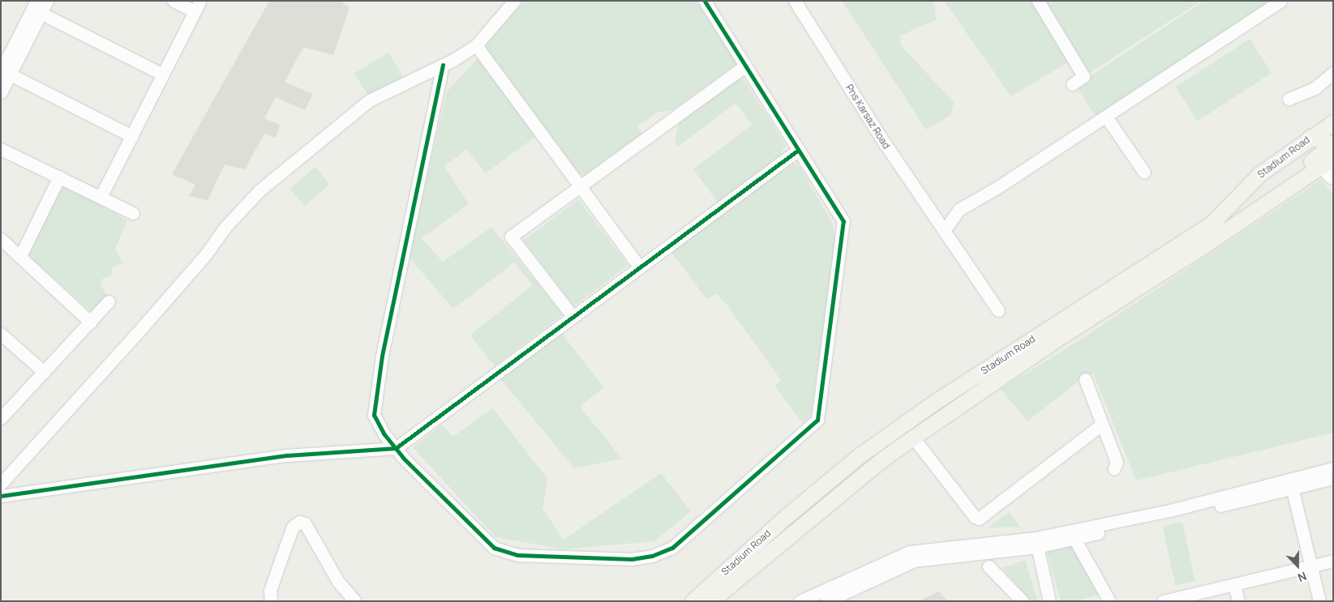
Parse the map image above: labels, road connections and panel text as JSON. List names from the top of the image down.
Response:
{
  "streets": {
    "main road": ["Stadium Road"],
    "street": ["Pns Karsaz Road"]
  },
  "north": "bottom"
}
